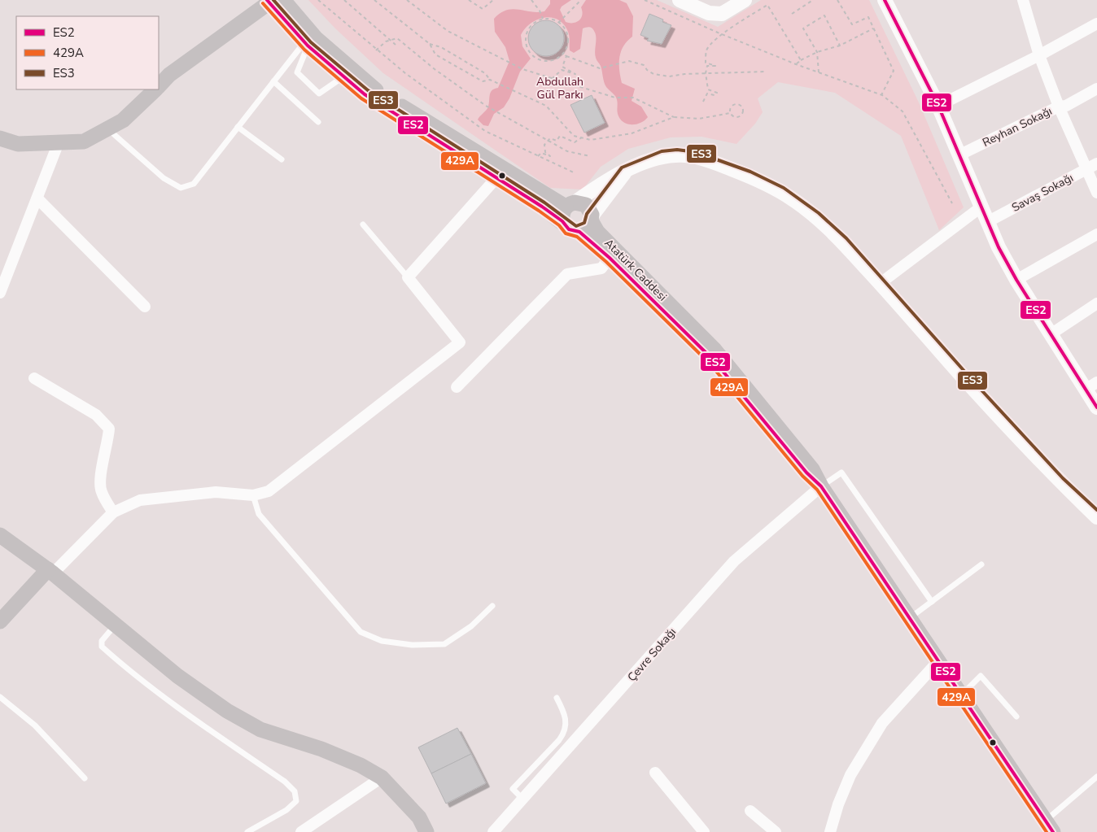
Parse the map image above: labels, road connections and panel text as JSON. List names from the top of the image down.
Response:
{
  "streets": {
    "main road": ["Atatürk Caddesi"],
    "street": ["Reyhan Sokağı", "Savaş Sokağı", "Çevre Sokağı"]
  },
  "crossings": [
    ["Atatürk Caddesi", "Çevre Sokağı"]
  ],
  "parks": ["Abdullah Gül Parkı"],
  "lines": ["transit line ES2", "transit line ES3", "transit line 429A"],
  "legend": ["ES2", "429A", "ES3"]
}
